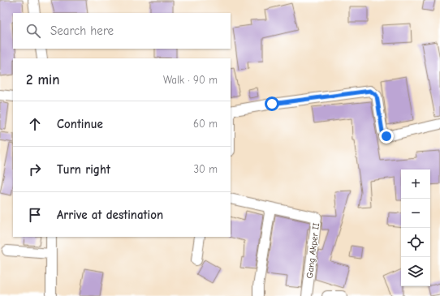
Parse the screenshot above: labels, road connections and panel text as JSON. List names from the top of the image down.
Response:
{
  "streets": {
    "street": ["Gang Akper II"]
  },
  "page": {
    "search": "Search here",
    "heading": ["2 min", "Walk · 90 m"],
    "list": [
      ["Continue", "60 m"],
      ["Turn right", "30 m"],
      "Arrive at destination"
    ],
    "map_buttons": ["+", "−"]
  }
}
